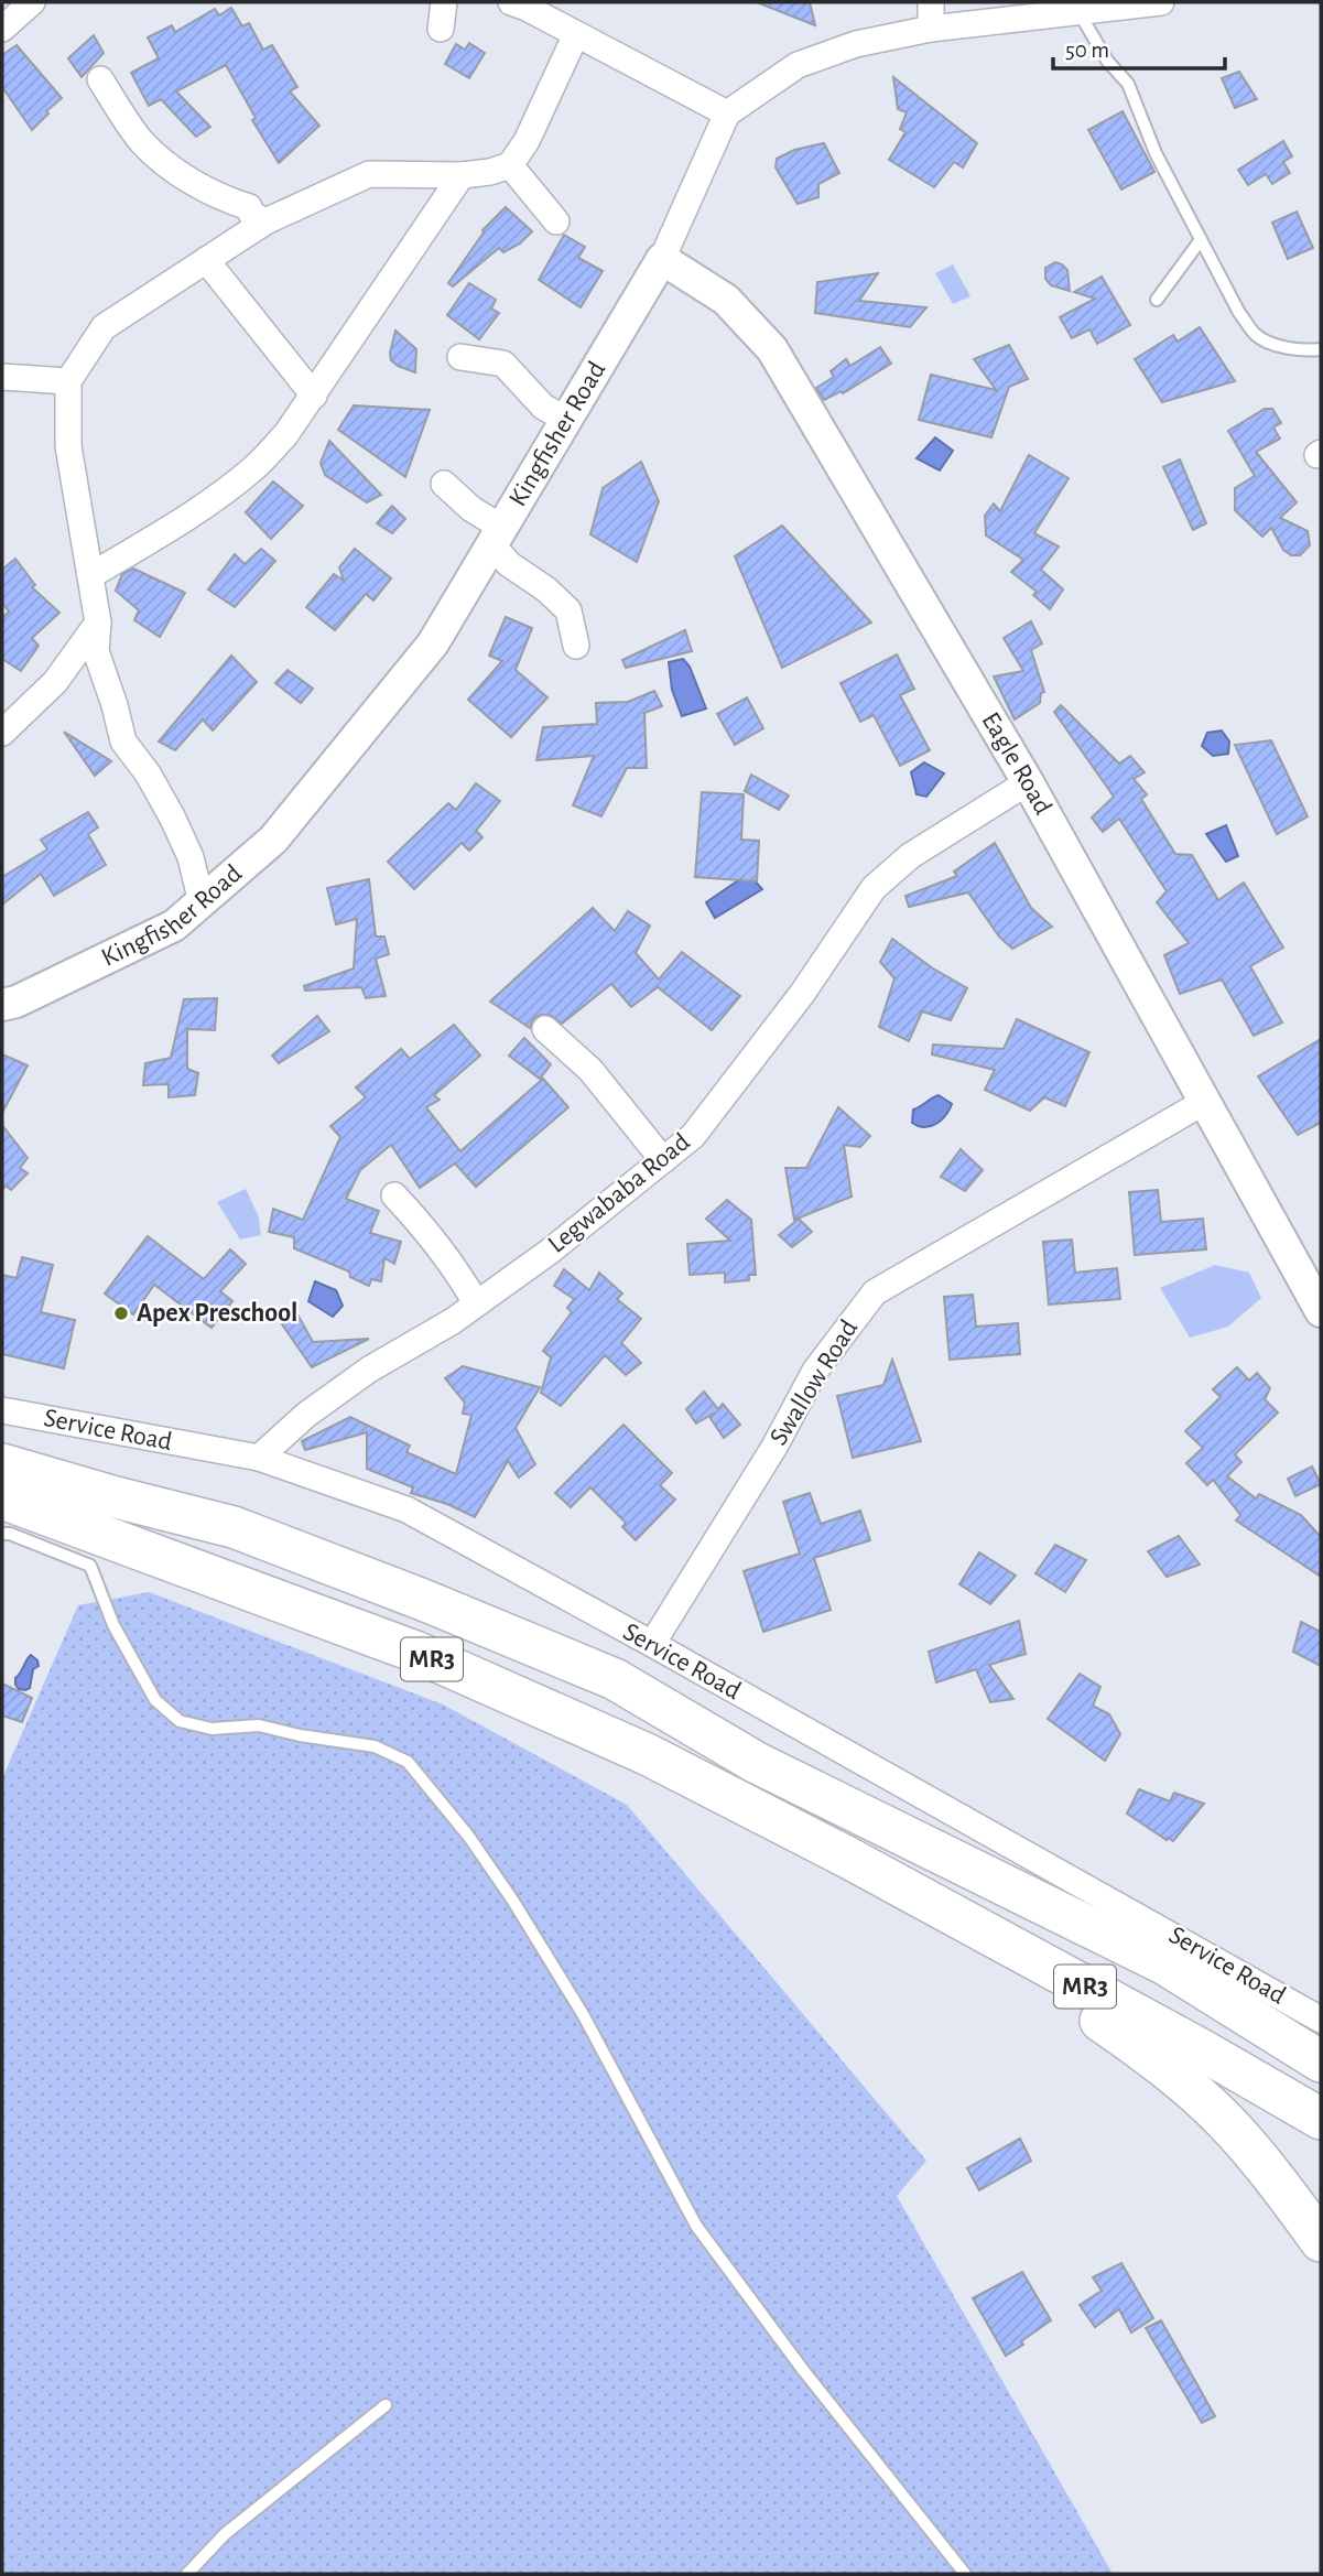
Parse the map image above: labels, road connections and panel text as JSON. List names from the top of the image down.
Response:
{
  "streets": {
    "highway": ["MR3"],
    "street": [
      "Kingfisher Road",
      "Eagle Road",
      "Legwababa Road",
      "Swallow Road",
      "Service Road"
    ]
  },
  "crossings": [
    ["Kingfisher Road", "Eagle Road"],
    ["Eagle Road", "Legwababa Road"],
    ["Eagle Road", "Swallow Road"],
    ["Legwababa Road", "Service Road"],
    ["Swallow Road", "Service Road"]
  ],
  "places": ["Apex Preschool"],
  "scale_bar": "50 m"
}
